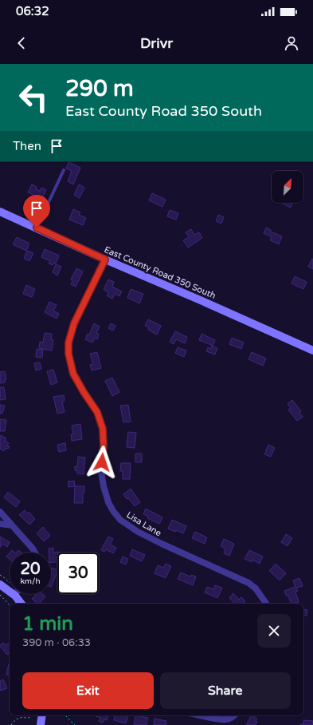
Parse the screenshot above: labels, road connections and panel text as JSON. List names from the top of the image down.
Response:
{
  "streets": {
    "street": ["East County Road 350 South", "Lisa Lane"]
  },
  "crossings": [
    ["East County Road 350 South", "Lisa Lane"]
  ],
  "north": "top right",
  "page": {
    "status": "06:32",
    "header": "Drivr",
    "turn": ["290 m", "East County Road 350 South"],
    "then": "Then",
    "speed": "20 km/h",
    "limit": "30",
    "heading": ["1 min", "390 m · 06:33"],
    "buttons": ["Exit", "Share"]
  }
}
